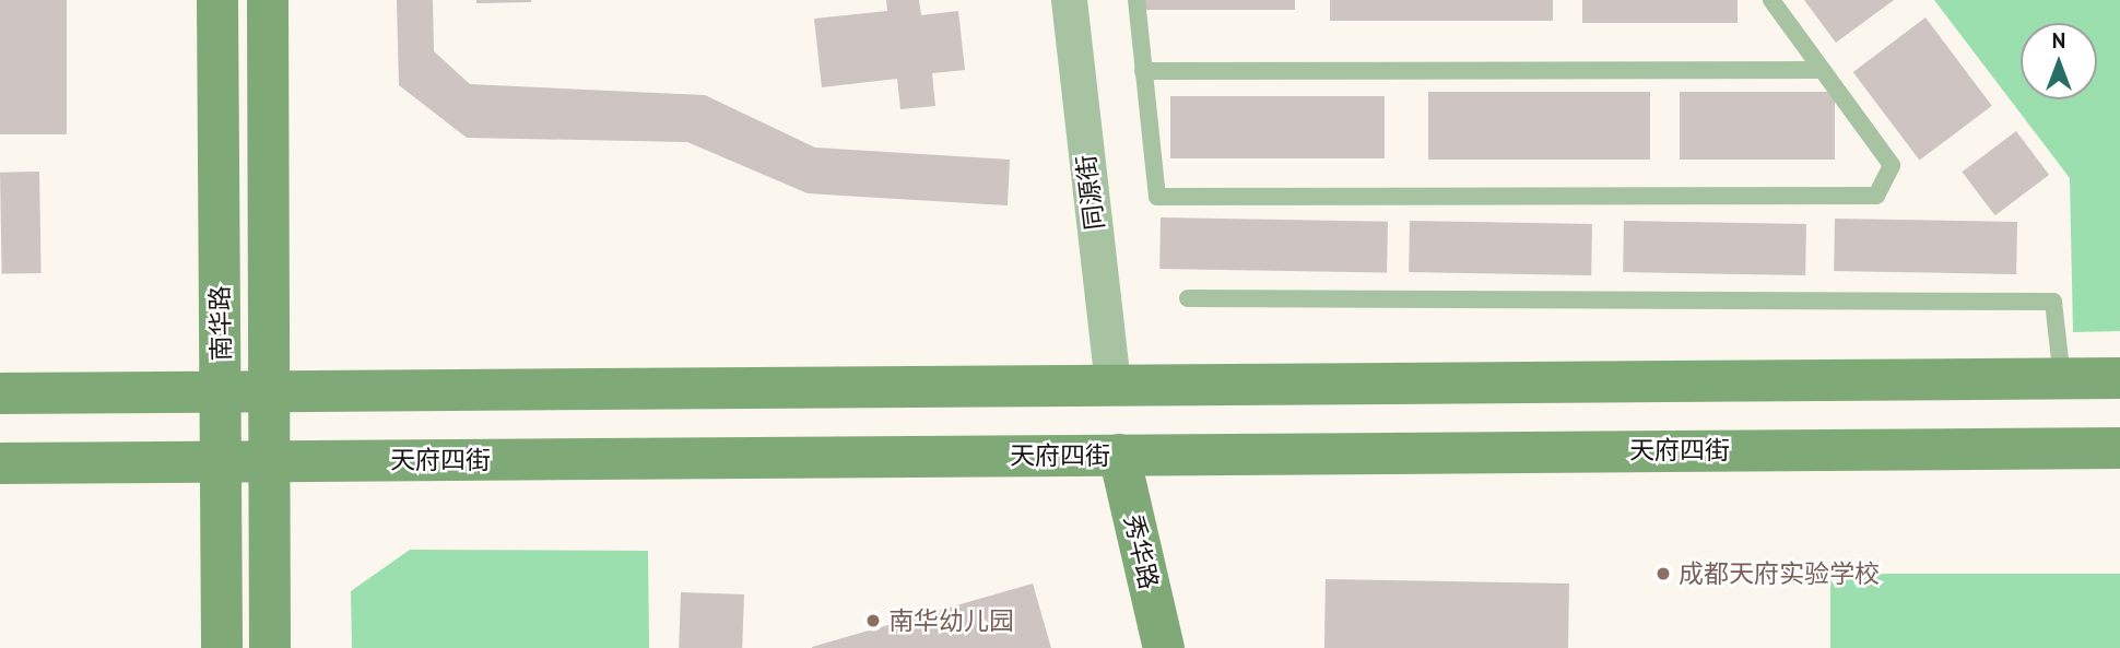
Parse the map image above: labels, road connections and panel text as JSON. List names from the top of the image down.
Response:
{
  "streets": {
    "main road": ["南华路", "天府四街", "秀华路"],
    "street": ["同源街"]
  },
  "crossings": [
    ["南华路", "天府四街"],
    ["天府四街", "秀华路"]
  ],
  "places": ["成都天府实验学校", "南华幼儿园"],
  "north": "top"
}
